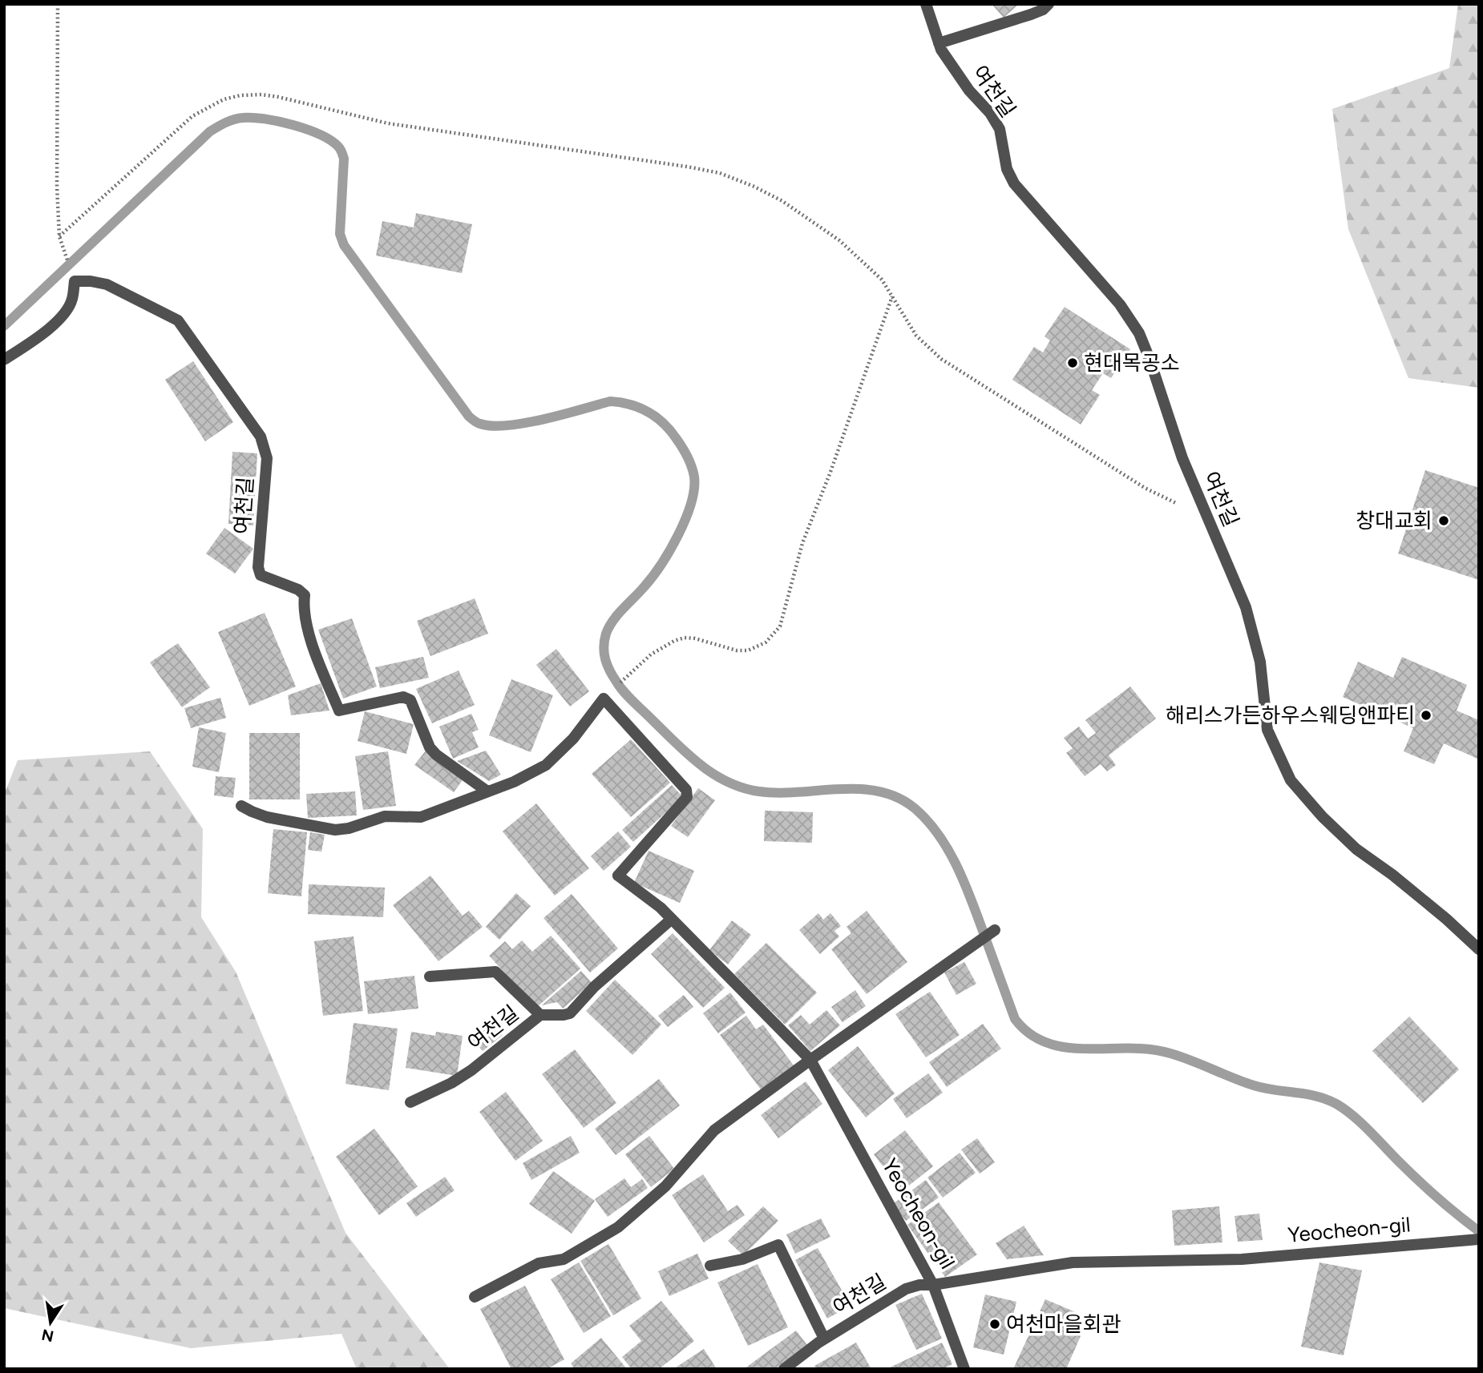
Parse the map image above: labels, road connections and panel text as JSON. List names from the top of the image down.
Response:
{
  "streets": {
    "street": ["여천길", "Yeocheon-gil"]
  },
  "crossings": [
    ["여천길", "Yeocheon-gil"]
  ],
  "places": [
    "현대목공소",
    "창대교회",
    "해리스가든하우스웨딩앤파티",
    "여천마을회관"
  ],
  "north": "bottom"
}
